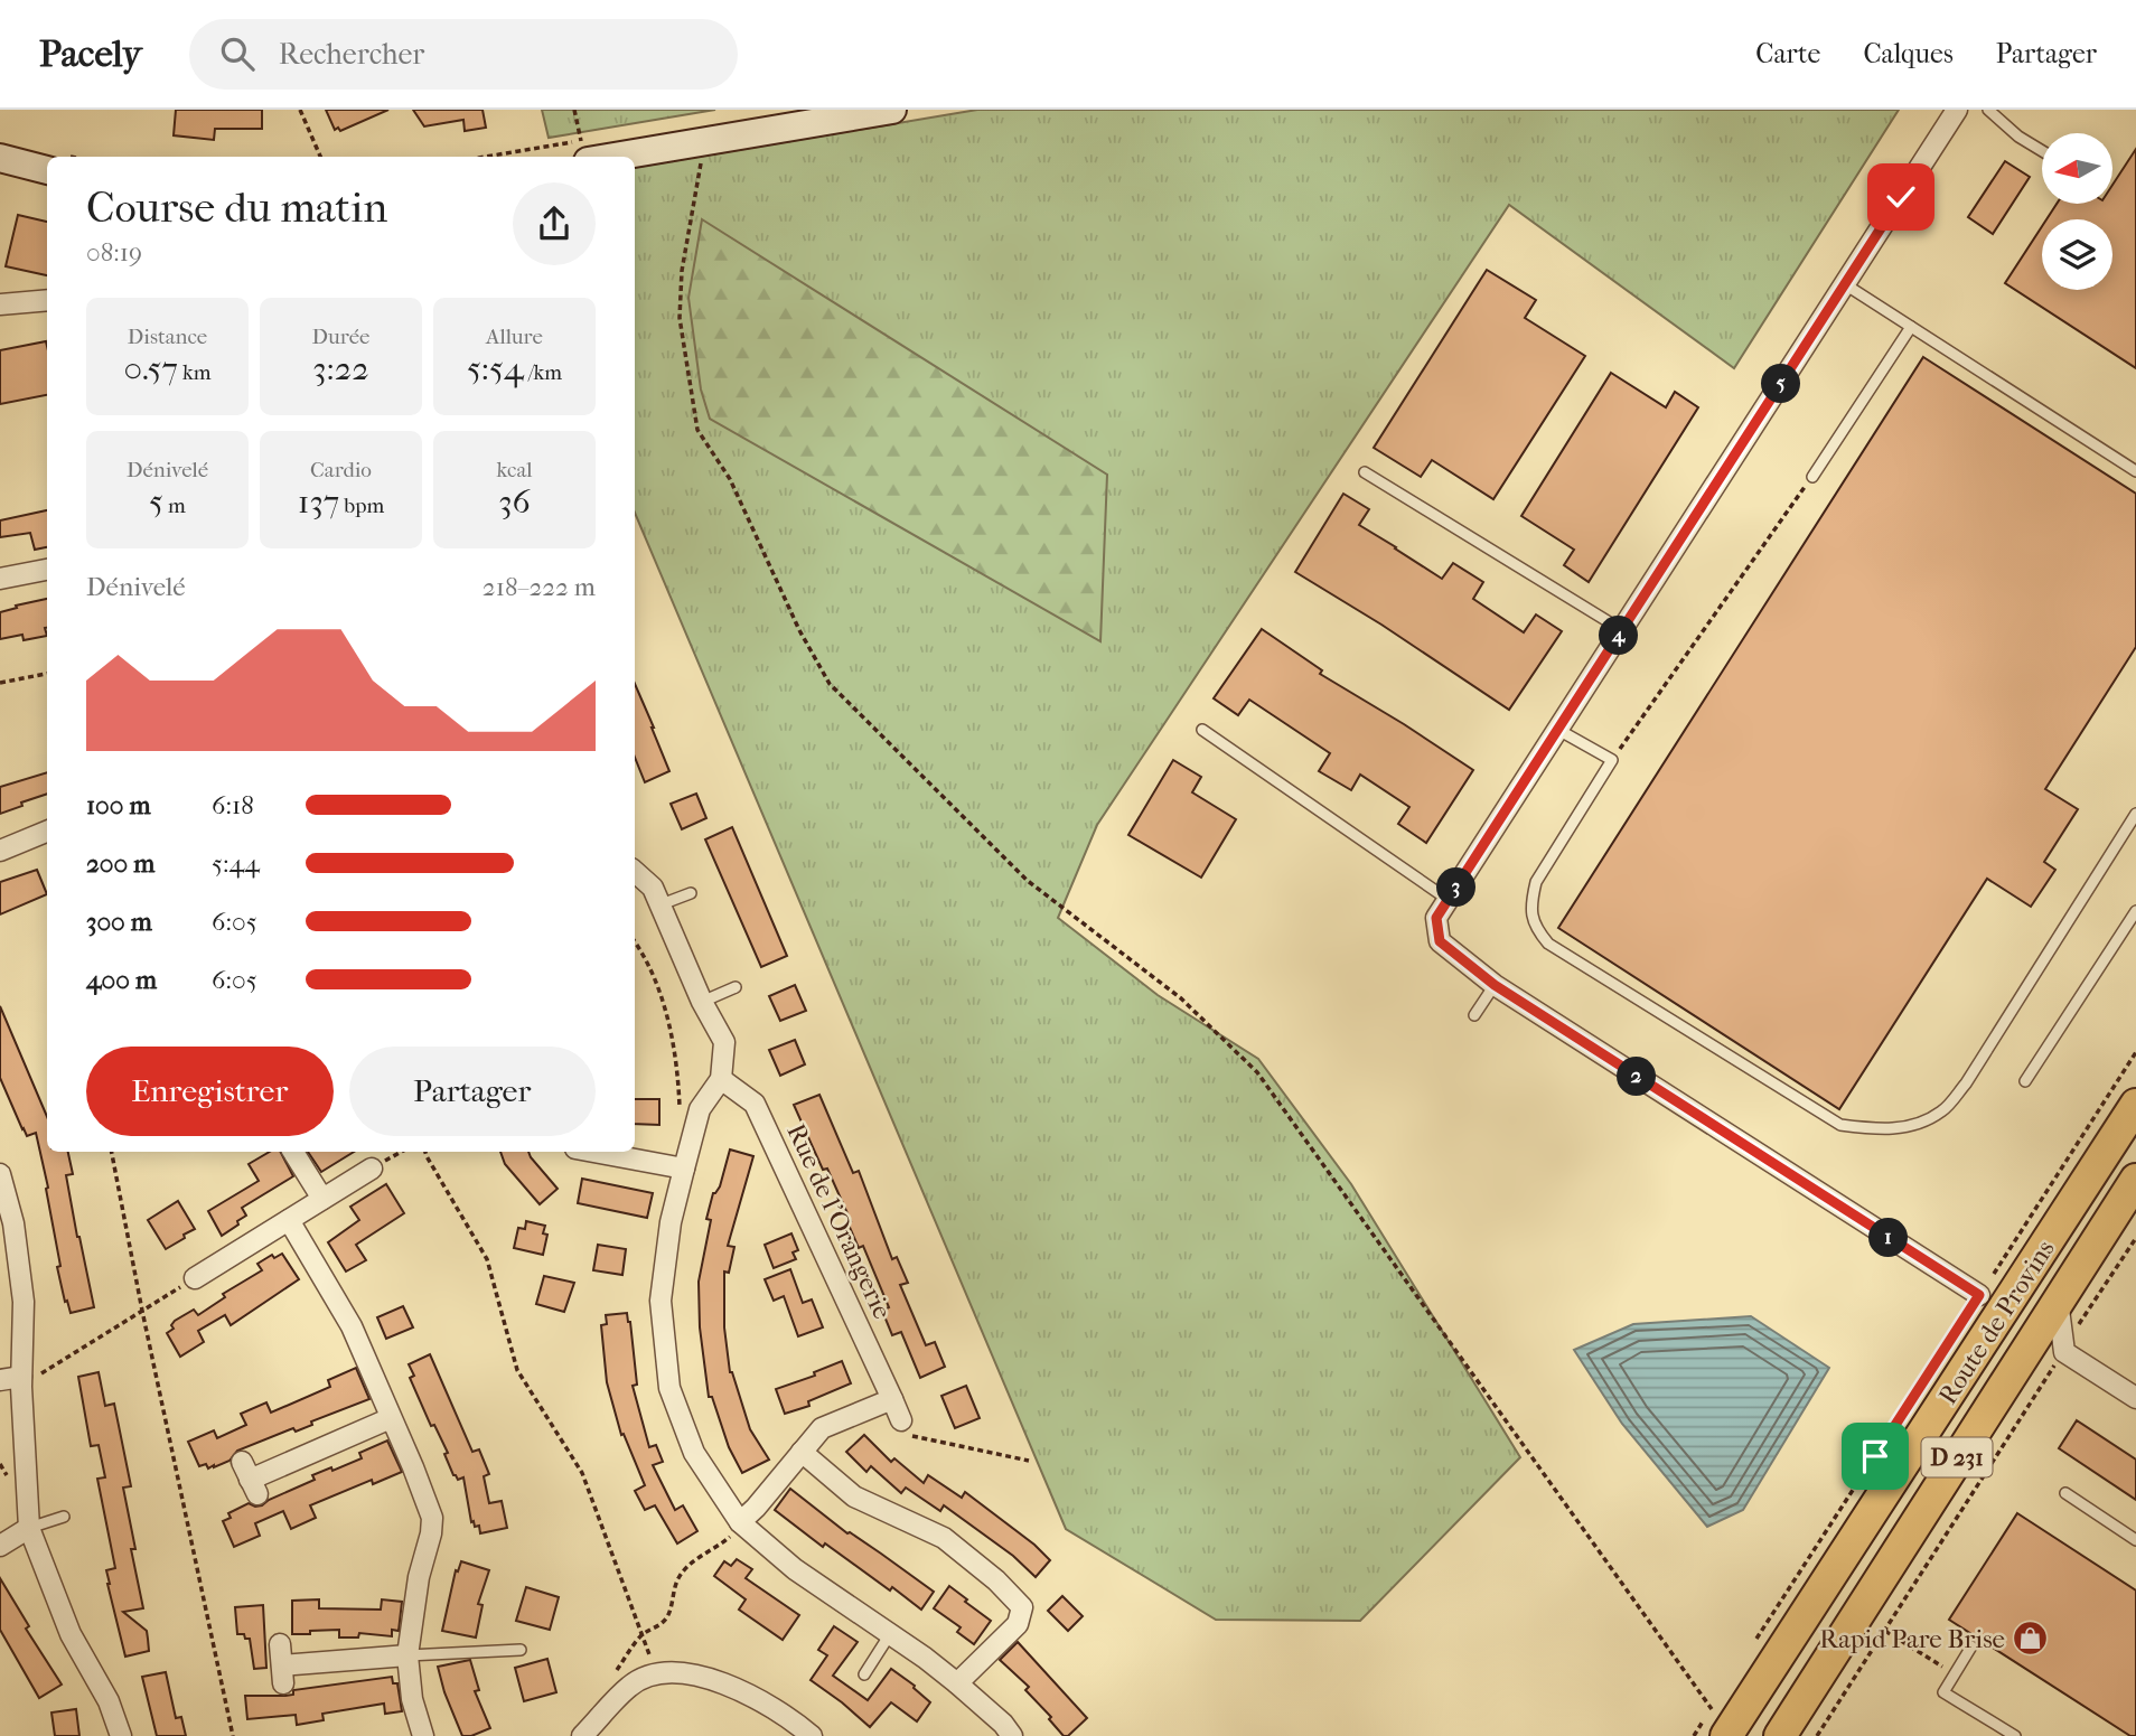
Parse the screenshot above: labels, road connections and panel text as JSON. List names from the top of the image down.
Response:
{
  "streets": {
    "main road": ["Route de Provins", "D 231"],
    "street": ["Rue de l'Orangerie"]
  },
  "places": {
    "shop": ["Rapid Pare Brise"]
  },
  "north": "left",
  "page": {
    "header": "Pacely",
    "search": "Rechercher",
    "nav": ["Carte", "Calques", "Partager"],
    "heading": ["Course du matin", "08:19"],
    "stats": [
      ["Distance", "0.57 km"],
      ["Durée", "3:22"],
      ["Allure", "5:54 /km"],
      ["Dénivelé", "5 m"],
      ["Cardio", "137 bpm"],
      ["kcal", "36"]
    ],
    "pins": [
      "5",
      "4",
      "3",
      "2",
      "1"
    ],
    "chart": ["Dénivelé", "218–222 m"],
    "list": [
      {
        "name": "100 m",
        "note": "6:18"
      },
      {
        "name": "200 m",
        "note": "5:44"
      },
      {
        "name": "300 m",
        "note": "6:05"
      },
      {
        "name": "400 m",
        "note": "6:05"
      }
    ],
    "buttons": ["Enregistrer", "Partager"]
  }
}
